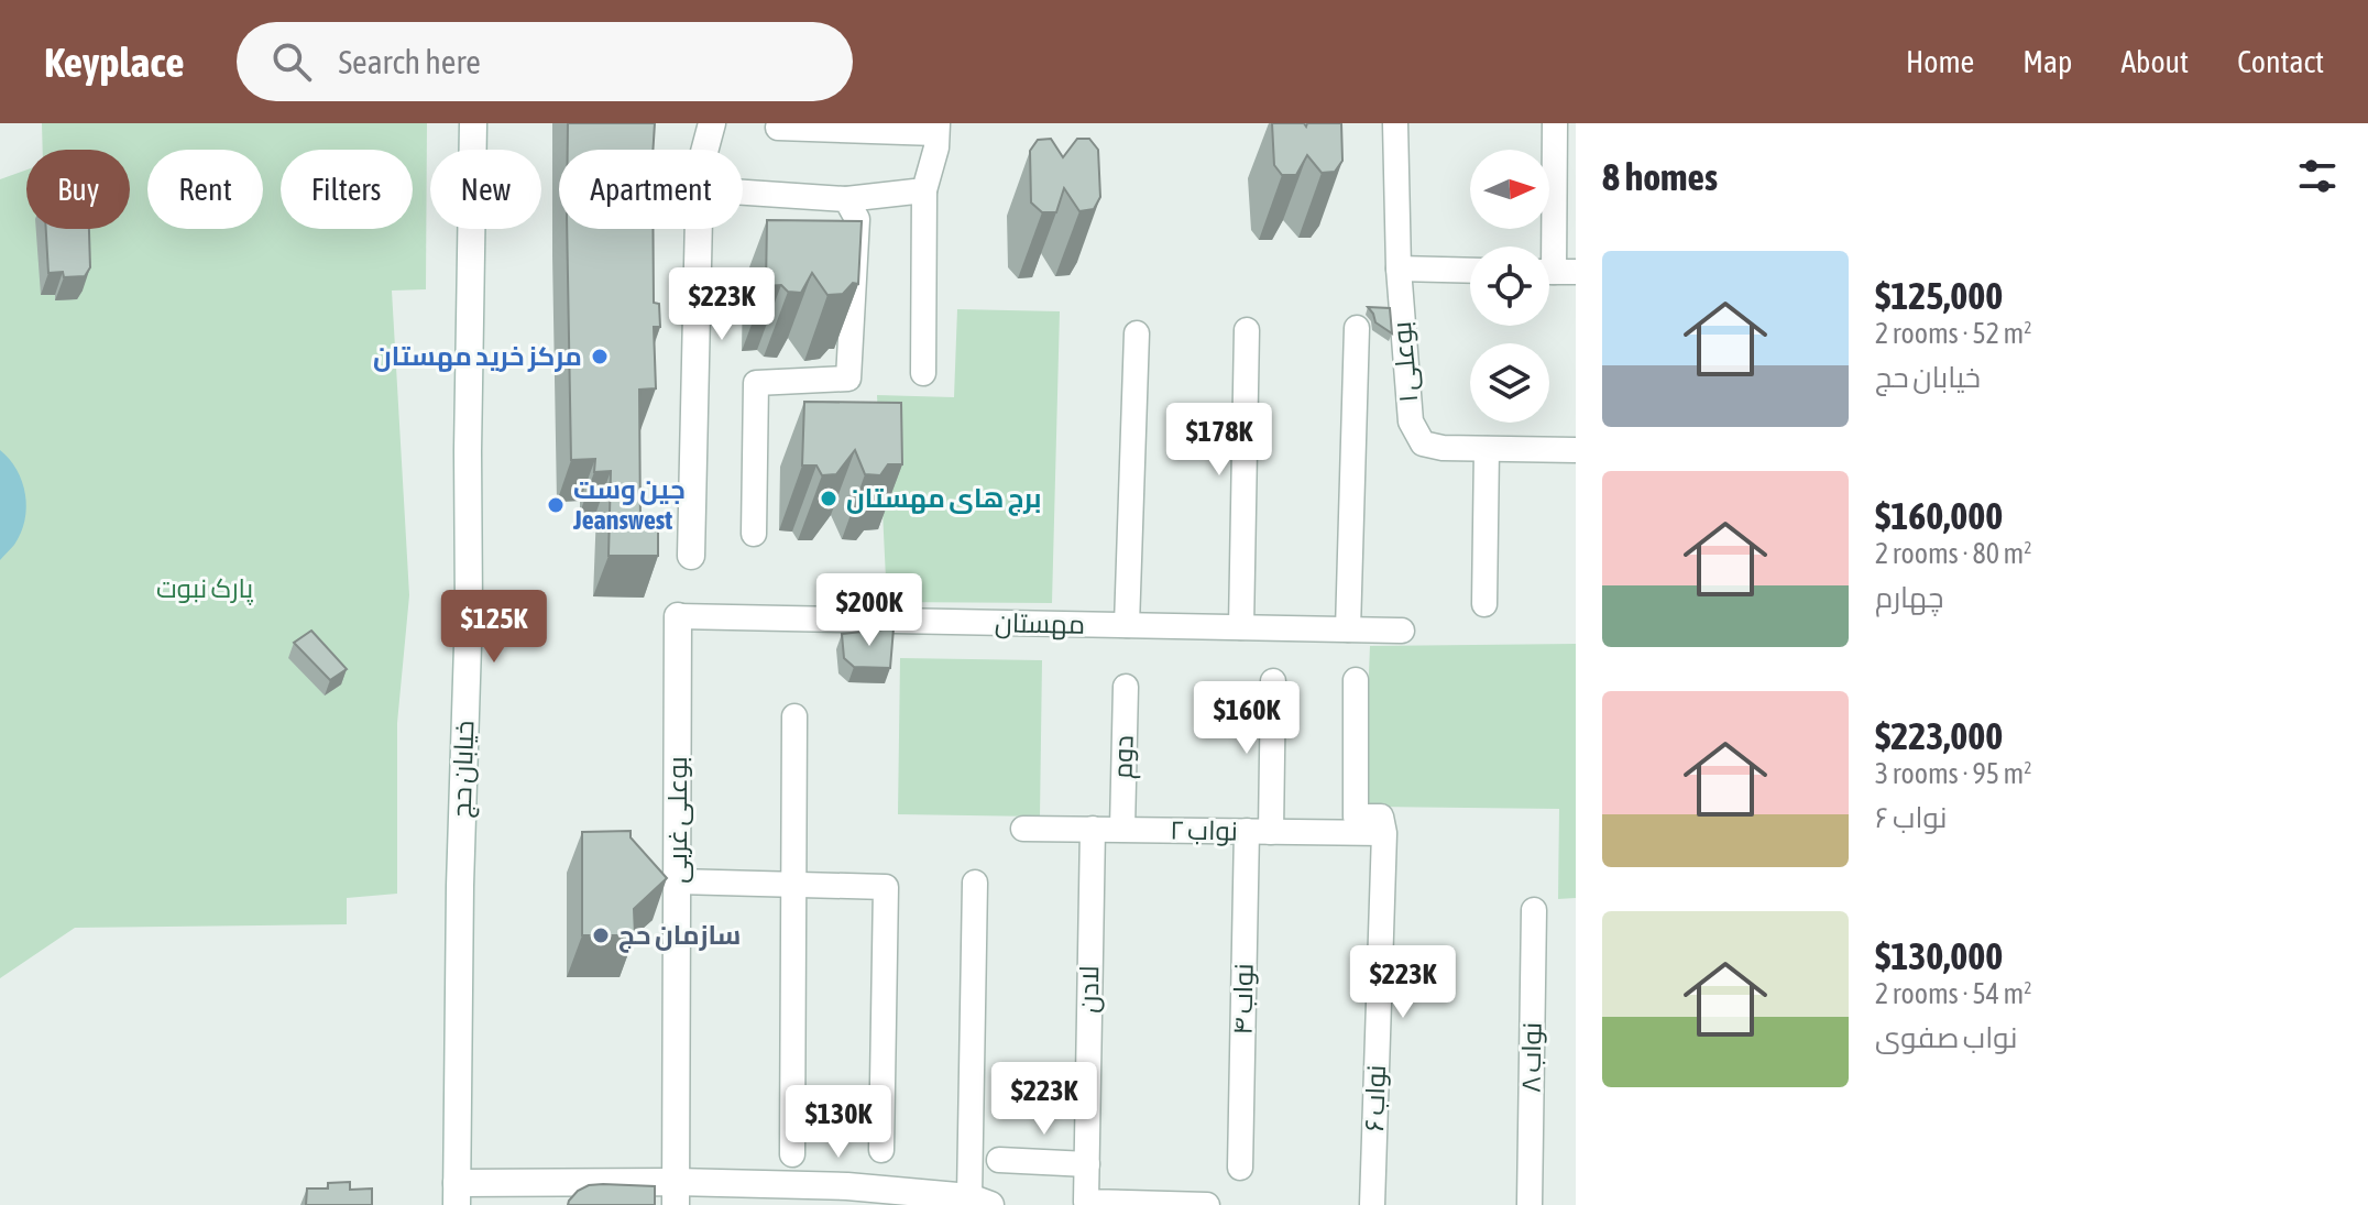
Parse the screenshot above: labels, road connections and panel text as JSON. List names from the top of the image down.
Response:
{
  "streets": {
    "street": [
      "بوعلی ۱",
      "مهستان",
      "دوم",
      "خیابان حج",
      "بوعلی غربی",
      "نواب ۲",
      "لادن",
      "نواب ۴",
      "نواب ۸",
      "نواب ۶"
    ]
  },
  "crossings": [
    ["مهستان", "بوعلی غربی"],
    ["دوم", "نواب ۲"],
    ["نواب ۲", "لادن"],
    ["نواب ۲", "نواب ۴"],
    ["نواب ۲", "نواب ۶"]
  ],
  "parks": ["پارک نبوت"],
  "places": [
    "مرکز خرید مهستان",
    "برج های مهستان",
    "جین وست Jeanswest",
    "سازمان حج"
  ],
  "north": "right",
  "page": {
    "header": "Keyplace",
    "search": "Search here",
    "nav": [
      "Home",
      "Map",
      "About",
      "Contact"
    ],
    "heading": "8 homes",
    "chip": [
      "Buy",
      "Rent",
      "Filters",
      "New",
      "Apartment"
    ],
    "list": [
      {
        "name": "$125,000",
        "note": "2 rooms · 52 m² · خیابان حج"
      },
      {
        "name": "$160,000",
        "note": "2 rooms · 80 m² · چهارم"
      },
      {
        "name": "$223,000",
        "note": "3 rooms · 95 m² · نواب ۶"
      },
      {
        "name": "$130,000",
        "note": "2 rooms · 54 m² · نواب صفوی"
      }
    ],
    "price": [
      "$223K",
      "$178K",
      "$200K",
      "$125K",
      "$160K",
      "$223K",
      "$223K",
      "$130K"
    ]
  }
}
